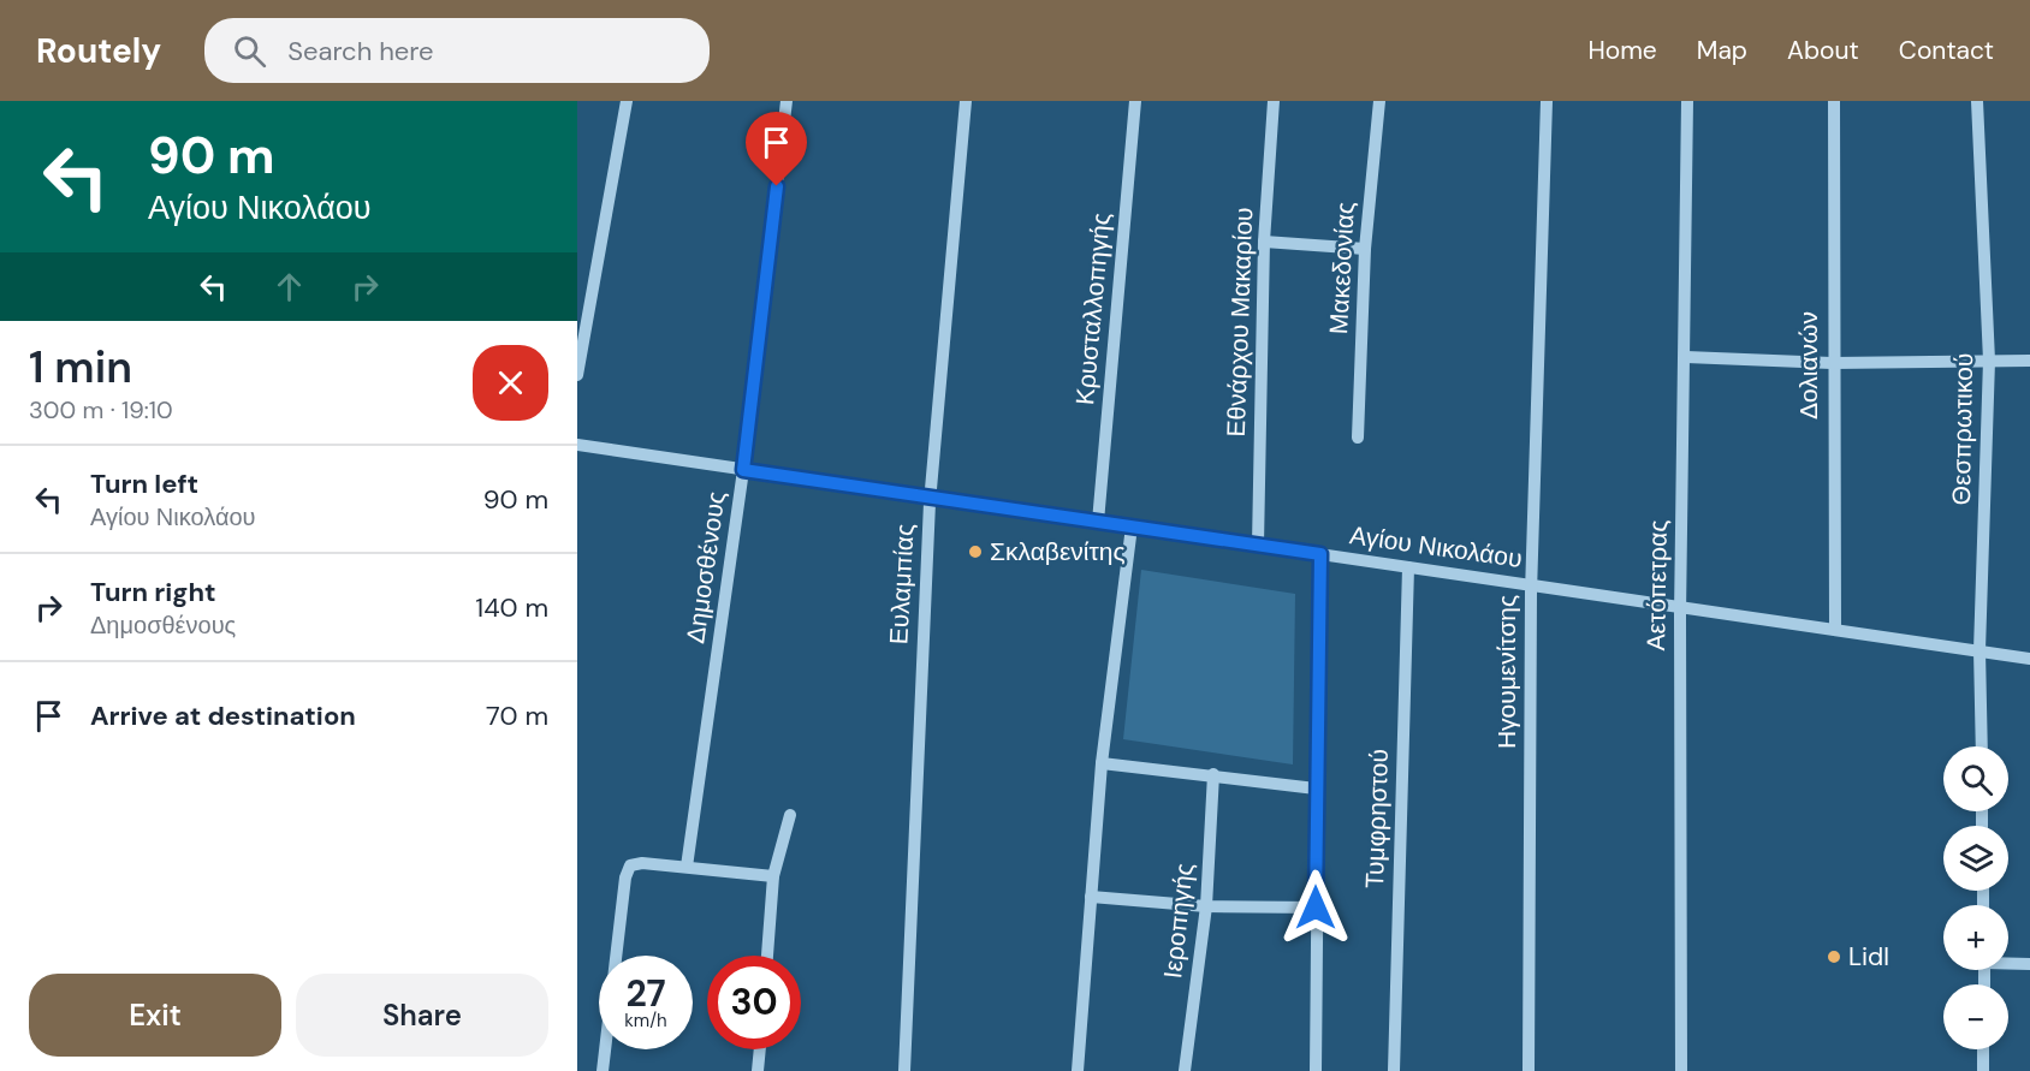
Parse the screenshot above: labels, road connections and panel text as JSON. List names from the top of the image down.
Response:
{
  "streets": {
    "street": [
      "Μακεδονίας",
      "Κρυσταλλοπηγής",
      "Εθνάρχου Μακαρίου",
      "Δολιανών",
      "Θεσπρωτικού",
      "Αγίου Νικολάου",
      "Δημοσθένους",
      "Ευλαμπίας",
      "Αετόπετρας",
      "Ηγουμενίτσης",
      "Τυμφρηστού",
      "Ιεροπηγής"
    ]
  },
  "crossings": [
    ["Κρυσταλλοπηγής", "Αγίου Νικολάου"],
    ["Εθνάρχου Μακαρίου", "Αγίου Νικολάου"],
    ["Δολιανών", "Αγίου Νικολάου"],
    ["Θεσπρωτικού", "Αγίου Νικολάου"],
    ["Αγίου Νικολάου", "Δημοσθένους"],
    ["Αγίου Νικολάου", "Ευλαμπίας"],
    ["Αγίου Νικολάου", "Αετόπετρας"],
    ["Αγίου Νικολάου", "Ηγουμενίτσης"],
    ["Αγίου Νικολάου", "Τυμφρηστού"]
  ],
  "places": ["Σκλαβενίτης", "Lidl"],
  "page": {
    "header": "Routely",
    "search": "Search here",
    "nav": [
      "Home",
      "Map",
      "About",
      "Contact"
    ],
    "turn": ["90 m", "Αγίου Νικολάου"],
    "heading": ["1 min", "300 m · 19:10"],
    "list": [
      {
        "name": "Turn left",
        "note": "Αγίου Νικολάου",
        "value": "90 m"
      },
      {
        "name": "Turn right",
        "note": "Δημοσθένους",
        "value": "140 m"
      },
      {
        "name": "Arrive at destination",
        "value": "70 m"
      }
    ],
    "map_buttons": ["+", "−"],
    "speed": "27 km/h",
    "limit": "30",
    "buttons": ["Exit", "Share"]
  }
}
